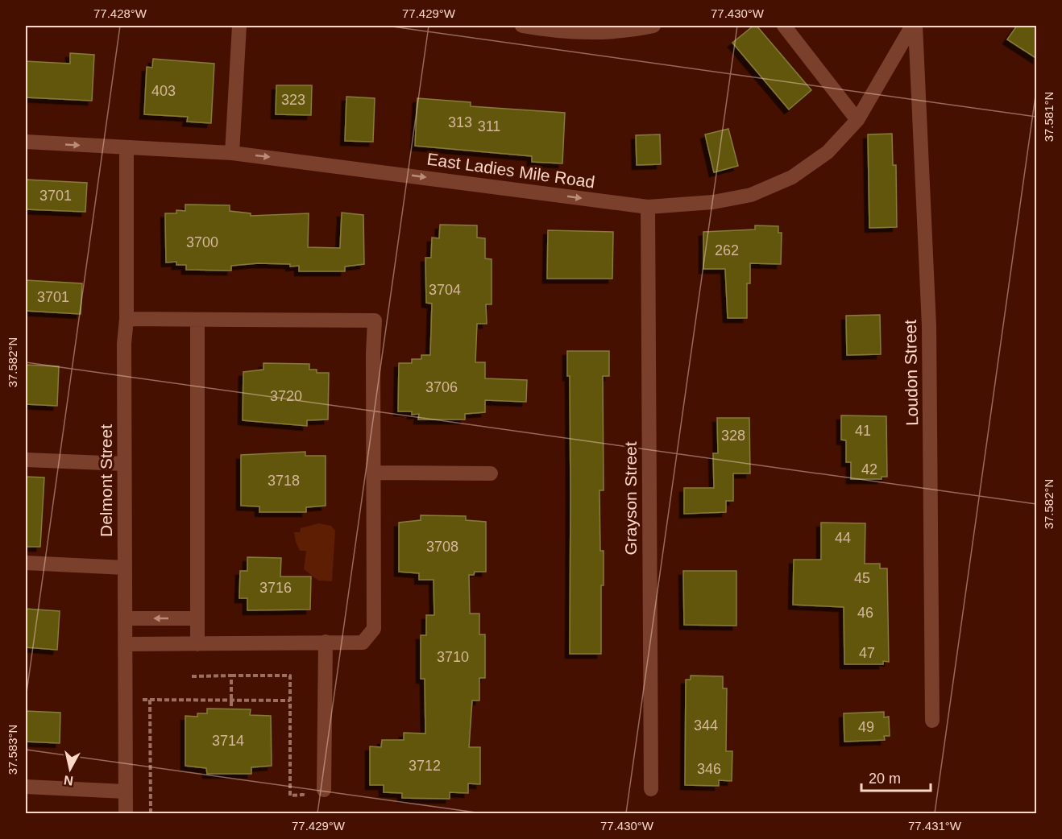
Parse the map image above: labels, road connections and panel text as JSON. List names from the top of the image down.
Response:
{
  "streets": {
    "street": [
      "East Ladies Mile Road",
      "Loudon Street",
      "Delmont Street",
      "Grayson Street"
    ]
  },
  "crossings": [
    ["East Ladies Mile Road", "Loudon Street"],
    ["East Ladies Mile Road", "Delmont Street"],
    ["East Ladies Mile Road", "Grayson Street"]
  ],
  "one_way": ["East Ladies Mile Road"],
  "house_numbers": [
    "403",
    "323",
    "313",
    "311",
    "3701",
    "3700",
    "262",
    "3704",
    "3701",
    "3706",
    "3720",
    "41",
    "328",
    "42",
    "3718",
    "44",
    "3708",
    "45",
    "3716",
    "46",
    "47",
    "3710",
    "344",
    "49",
    "3714",
    "3712",
    "346"
  ],
  "scale_bar": "20 m",
  "north": "bottom",
  "coordinates": [
    "77.428°W",
    "77.429°W",
    "77.430°W",
    "37.581°N",
    "37.582°N",
    "37.583°N",
    "77.431°W"
  ]
}
